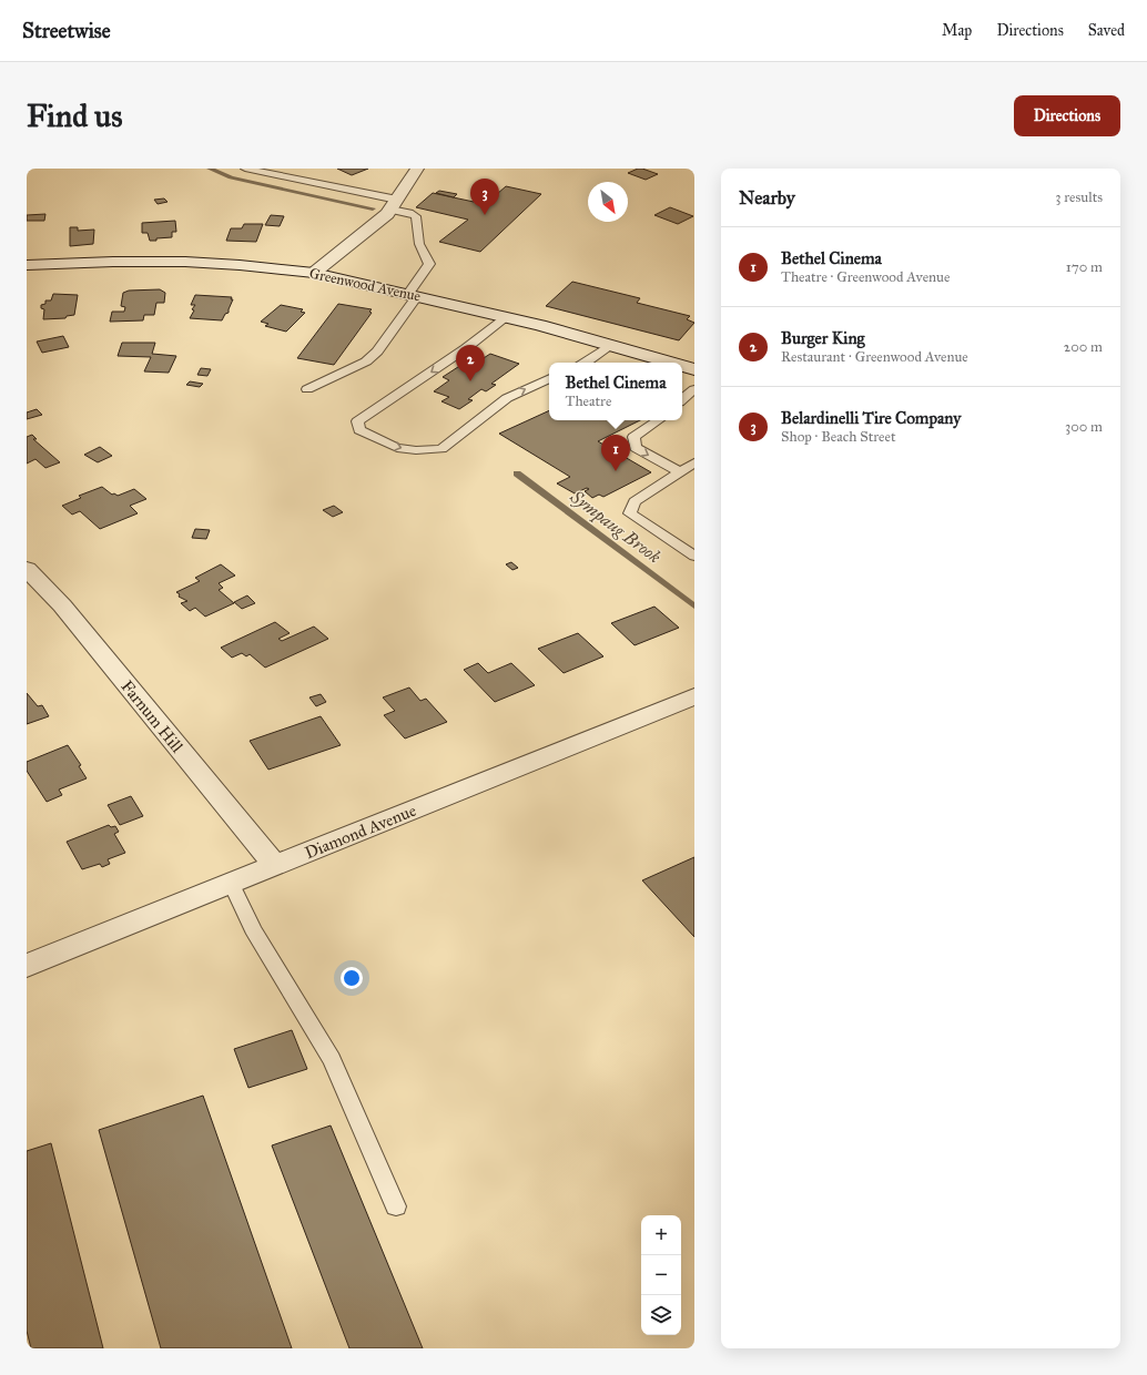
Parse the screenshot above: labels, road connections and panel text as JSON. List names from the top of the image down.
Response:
{
  "streets": {
    "street": ["Greenwood Avenue", "Farnum Hill", "Diamond Avenue"]
  },
  "crossings": [
    ["Farnum Hill", "Diamond Avenue"]
  ],
  "water": ["Sympaug Brook"],
  "north": "bottom right",
  "page": {
    "header": "Streetwise",
    "nav": ["Map", "Directions", "Saved"],
    "buttons": "Directions",
    "title": "Find us",
    "heading": ["Nearby", "3 results"],
    "pins": ["3", "2", "1"],
    "list": [
      {
        "mark": "1",
        "name": "Bethel Cinema",
        "note": "Theatre · Greenwood Avenue",
        "value": "170 m"
      },
      {
        "mark": "2",
        "name": "Burger King",
        "note": "Restaurant · Greenwood Avenue",
        "value": "200 m"
      },
      {
        "mark": "3",
        "name": "Belardinelli Tire Company",
        "note": "Shop · Beach Street",
        "value": "300 m"
      }
    ],
    "popup": ["Bethel Cinema", "Theatre"],
    "map_buttons": ["+", "−"]
  }
}
